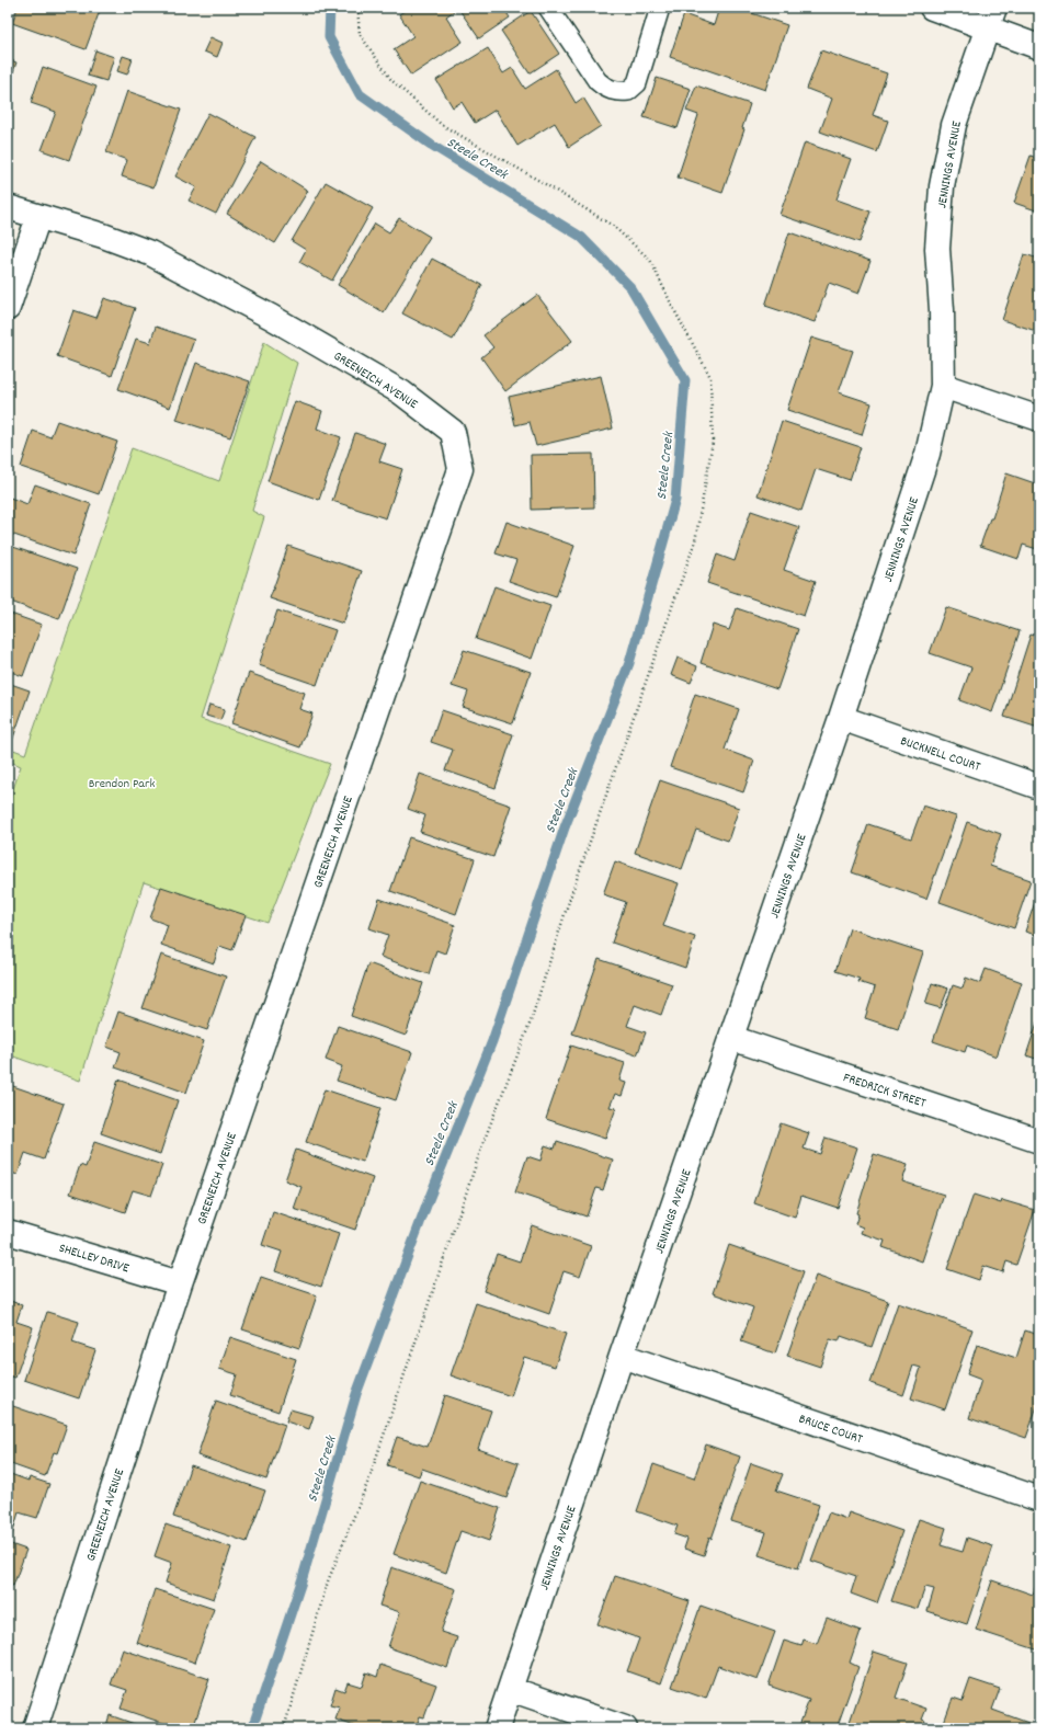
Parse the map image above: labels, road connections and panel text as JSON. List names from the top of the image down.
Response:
{
  "streets": {
    "street": [
      "JENNINGS AVENUE",
      "GREENEICH AVENUE",
      "BUCKNELL COURT",
      "FREDRICK STREET",
      "SHELLEY DRIVE",
      "BRUCE COURT"
    ]
  },
  "crossings": [
    ["JENNINGS AVENUE", "BUCKNELL COURT"],
    ["JENNINGS AVENUE", "FREDRICK STREET"],
    ["JENNINGS AVENUE", "BRUCE COURT"],
    ["GREENEICH AVENUE", "SHELLEY DRIVE"]
  ],
  "water": ["Steele Creek"],
  "parks": ["Brendon Park"]
}
